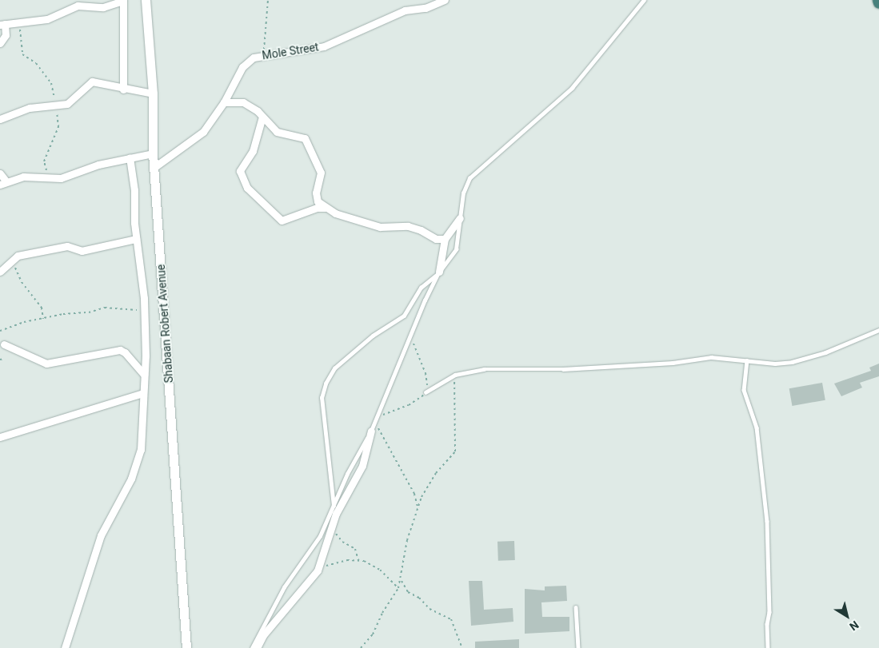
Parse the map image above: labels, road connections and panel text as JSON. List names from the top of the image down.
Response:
{
  "streets": {
    "street": ["Mole Street", "Shabaan Robert Avenue"]
  },
  "crossings": [
    ["Mole Street", "Shabaan Robert Avenue"]
  ],
  "north": "bottom right"
}
